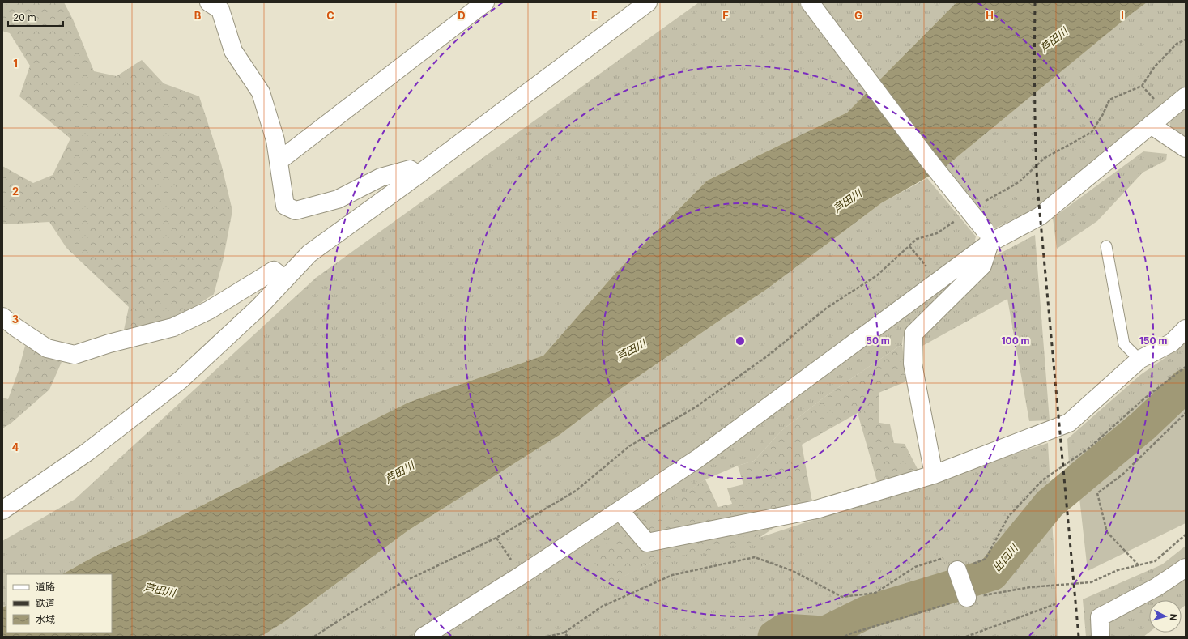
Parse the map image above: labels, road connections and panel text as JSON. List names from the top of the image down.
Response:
{
  "water": ["芦田川", "出口川"],
  "legend": ["道路", "鉄道", "水域"],
  "scale_bar": "20 m",
  "north": "right",
  "grid": {
    "columns": [
      "B",
      "C",
      "D",
      "E",
      "F",
      "G",
      "H",
      "I"
    ],
    "rows": [
      "1",
      "2",
      "3",
      "4"
    ]
  },
  "rings": ["50 m", "100 m", "150 m"]
}
